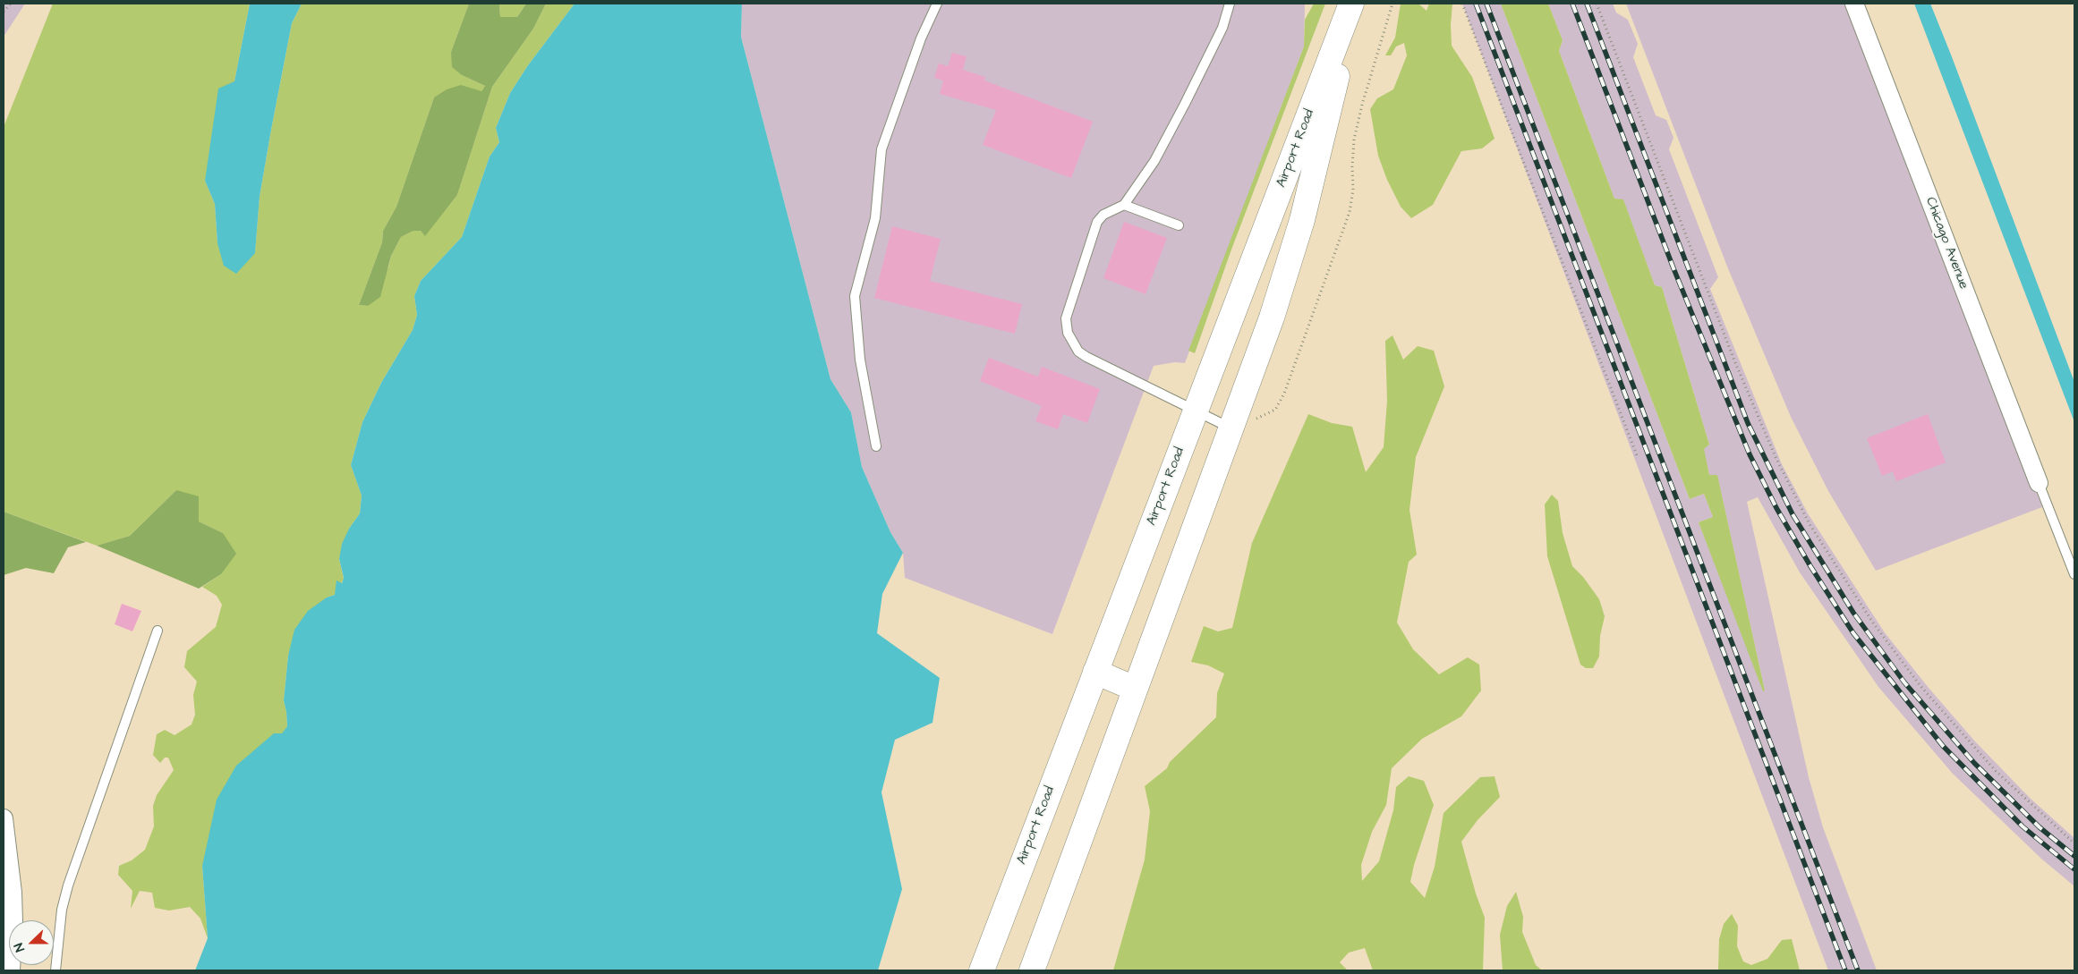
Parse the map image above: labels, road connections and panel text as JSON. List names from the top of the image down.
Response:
{
  "streets": {
    "main road": ["Airport Road"],
    "street": ["Chicago Avenue"]
  },
  "north": "left"
}
